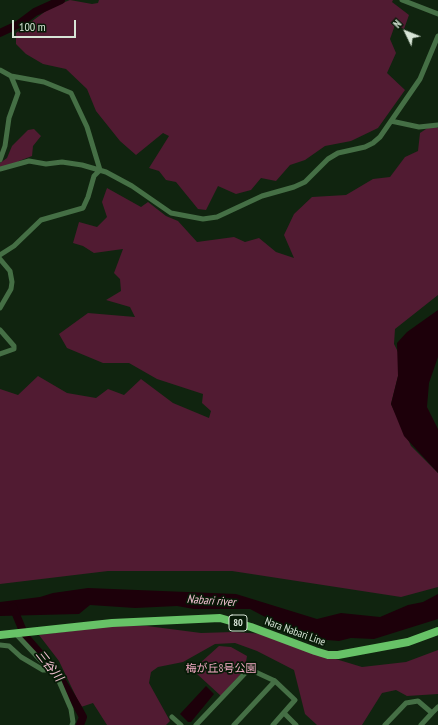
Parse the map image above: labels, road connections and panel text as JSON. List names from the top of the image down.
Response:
{
  "streets": {
    "main road": ["80", "Nara Nabari Line"]
  },
  "water": ["Nabari river", "三谷川"],
  "parks": ["梅が丘8号公園"],
  "scale_bar": "100 m",
  "north": "top left"
}
